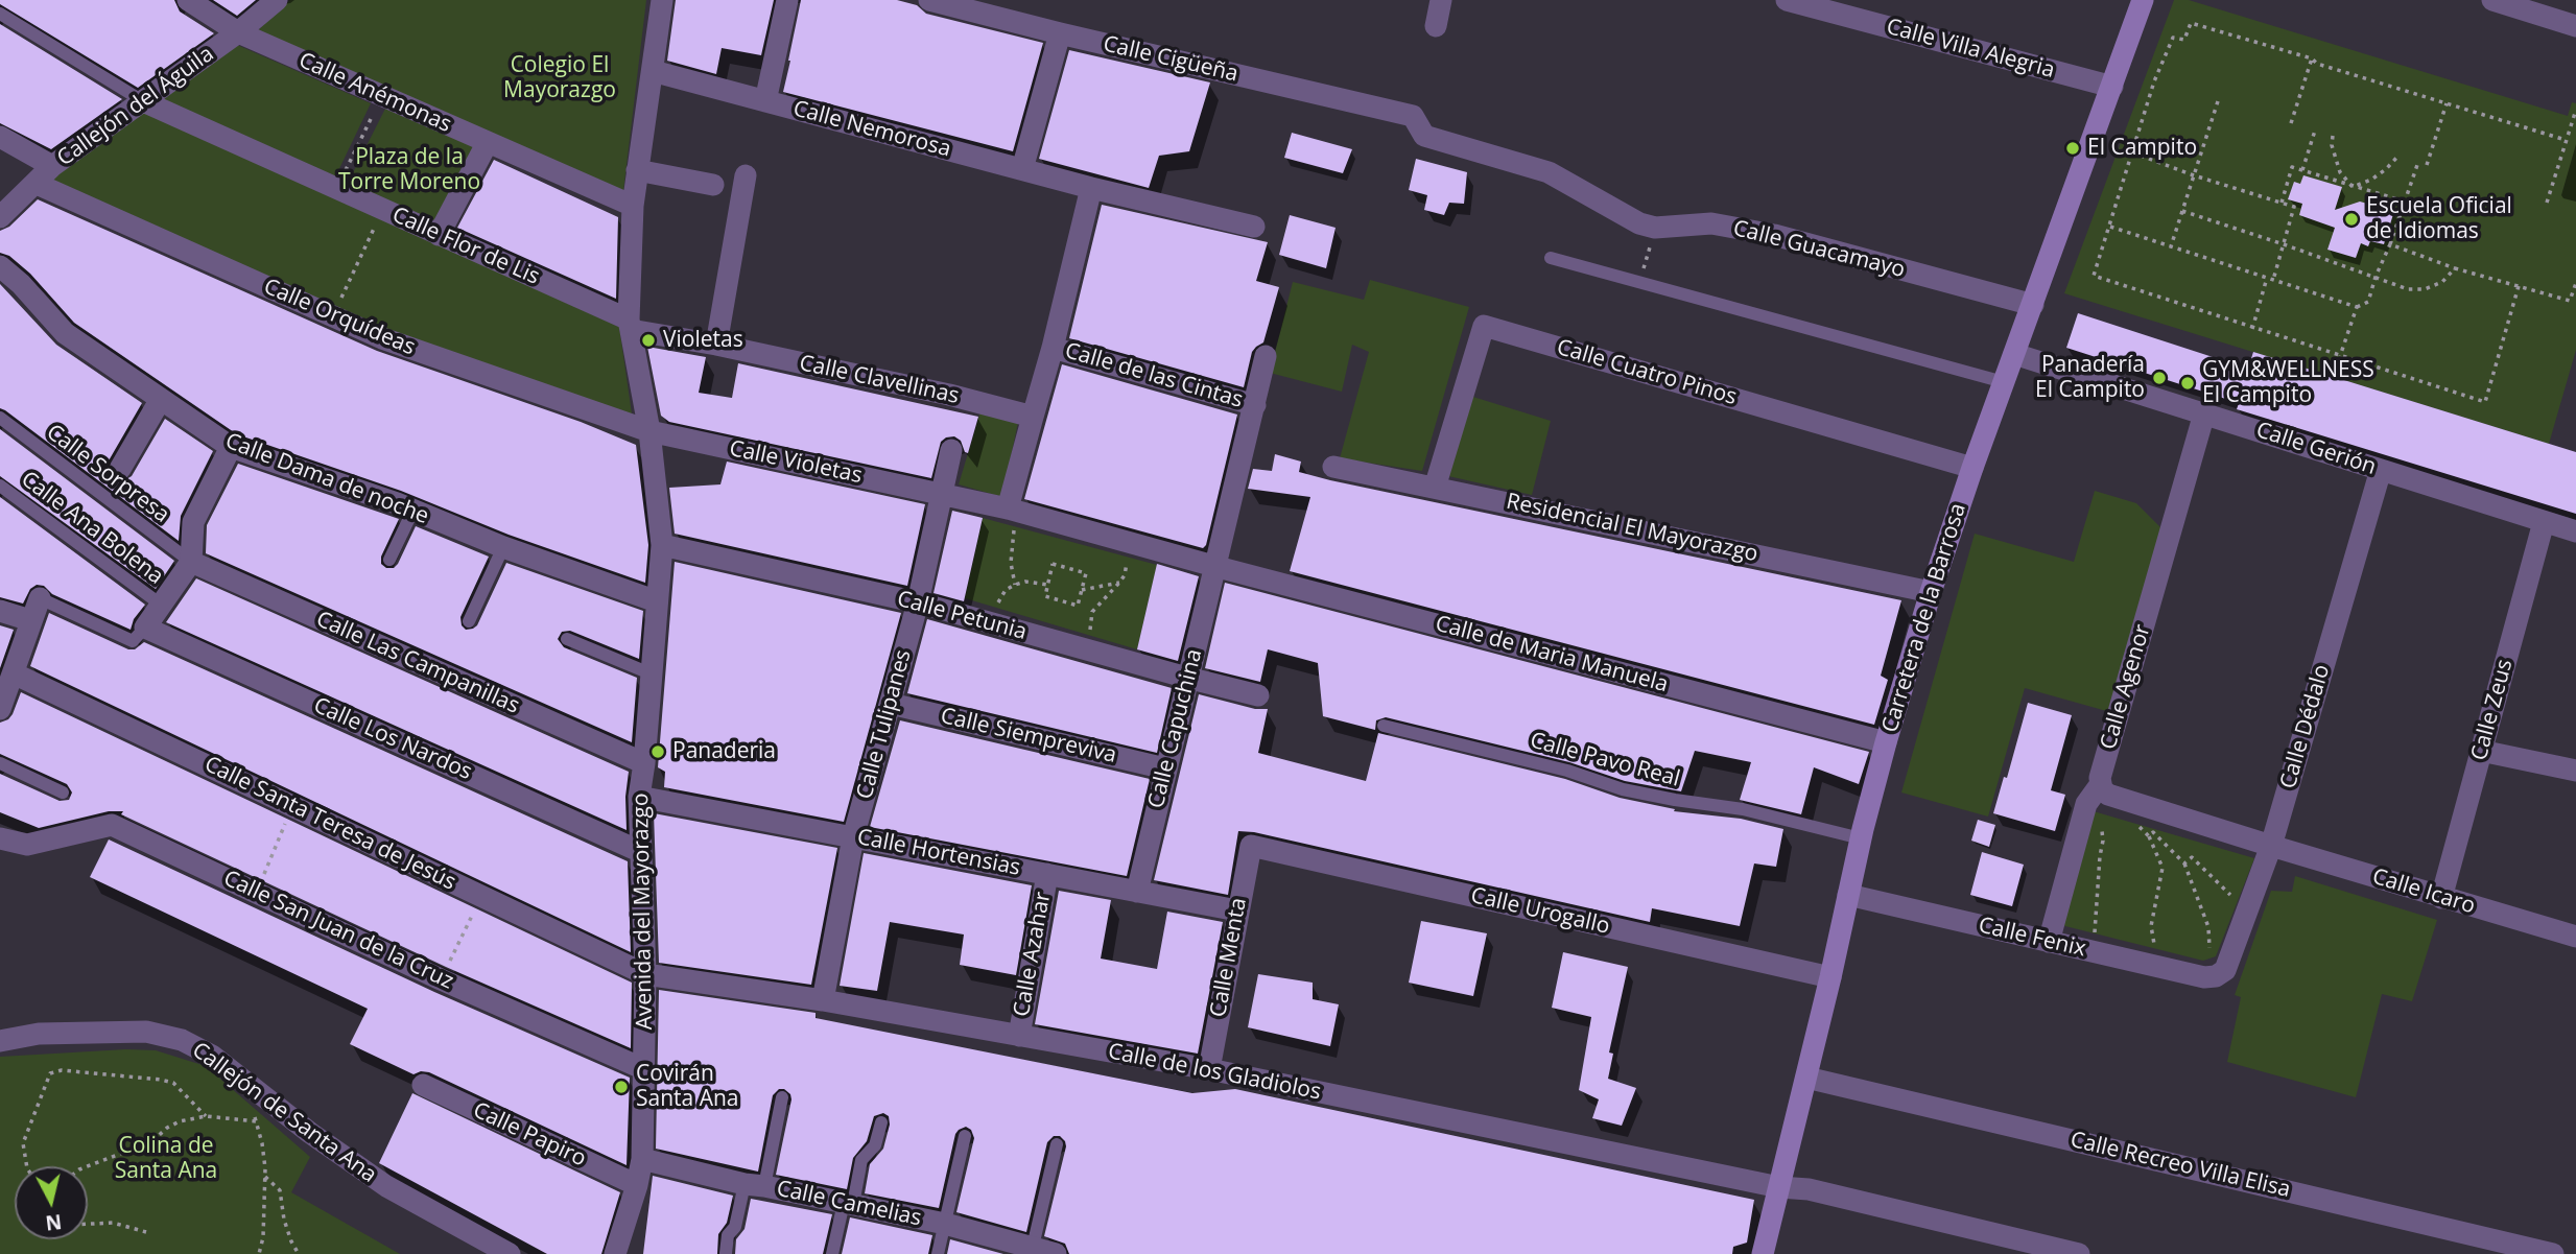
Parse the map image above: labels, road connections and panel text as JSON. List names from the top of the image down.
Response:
{
  "streets": {
    "street": [
      "Calle Villa Alegria",
      "Calle Cigüeña",
      "Calle Anémonas",
      "Callejón del Águila",
      "Calle Nemorosa",
      "Calle Flor de Lis",
      "Calle Guacamayo",
      "Calle Orquídeas",
      "Calle Cuatro Pinos",
      "Calle de las Cintas",
      "Calle Clavellinas",
      "Calle Gerión",
      "Calle Violetas",
      "Calle Dama de noche",
      "Residencial El Mayorazgo",
      "Calle Petunia",
      "Carretera de la Barrosa",
      "Calle de Maria Manuela",
      "Calle Las Campanillas",
      "Calle Agenor",
      "Calle Zeus",
      "Calle Tulipanes",
      "Calle Dédalo",
      "Calle Capuchina",
      "Calle Siempreviva",
      "Calle Los Nardos",
      "Calle Santa Teresa de Jesús",
      "Calle Hortensias",
      "Calle Icaro",
      "Avenida del Mayorazgo",
      "Calle Urogallo",
      "Calle San Juan de la Cruz",
      "Calle Fenix",
      "Calle Azahar",
      "Calle Menta",
      "Calle de los Gladiolos",
      "Callejón de Santa Ana",
      "Calle Papiro",
      "Calle Recreo Villa Elisa",
      "Calle Camelias"
    ],
    "lane": ["Calle Sorpresa", "Calle Ana Bolena", "Calle Pavo Real"]
  },
  "crossings": [
    ["Calle Villa Alegria", "Carretera de la Barrosa"],
    ["Calle Cigüeña", "Calle Guacamayo"],
    ["Calle Anémonas", "Callejón del Águila"],
    ["Calle Anémonas", "Avenida del Mayorazgo"],
    ["Callejón del Águila", "Calle Flor de Lis"],
    ["Callejón del Águila", "Calle Orquídeas"],
    ["Calle Nemorosa", "Avenida del Mayorazgo"],
    ["Calle Flor de Lis", "Calle Clavellinas"],
    ["Calle Flor de Lis", "Avenida del Mayorazgo"],
    ["Calle Guacamayo", "Carretera de la Barrosa"],
    ["Calle Orquídeas", "Calle Violetas"],
    ["Calle Orquídeas", "Avenida del Mayorazgo"],
    ["Calle Cuatro Pinos", "Residencial El Mayorazgo"],
    ["Calle Cuatro Pinos", "Carretera de la Barrosa"],
    ["Calle de las Cintas", "Calle Capuchina"],
    ["Calle Clavellinas", "Avenida del Mayorazgo"],
    ["Calle Gerión", "Carretera de la Barrosa"],
    ["Calle Gerión", "Calle Agenor"],
    ["Calle Gerión", "Calle Zeus"],
    ["Calle Gerión", "Calle Dédalo"],
    ["Calle Violetas", "Calle de Maria Manuela"],
    ["Calle Violetas", "Calle Tulipanes"],
    ["Calle Violetas", "Calle Capuchina"],
    ["Calle Violetas", "Avenida del Mayorazgo"],
    ["Calle Sorpresa", "Calle Las Campanillas"],
    ["Calle Dama de noche", "Avenida del Mayorazgo"],
    ["Residencial El Mayorazgo", "Carretera de la Barrosa"],
    ["Calle Petunia", "Calle Tulipanes"],
    ["Calle Petunia", "Calle Capuchina"],
    ["Calle Petunia", "Avenida del Mayorazgo"],
    ["Carretera de la Barrosa", "Calle de Maria Manuela"],
    ["Carretera de la Barrosa", "Calle Pavo Real"],
    ["Carretera de la Barrosa", "Calle Urogallo"],
    ["Carretera de la Barrosa", "Calle Fenix"],
    ["Carretera de la Barrosa", "Calle de los Gladiolos"],
    ["Carretera de la Barrosa", "Calle Recreo Villa Elisa"],
    ["Calle de Maria Manuela", "Calle Capuchina"],
    ["Calle Las Campanillas", "Avenida del Mayorazgo"],
    ["Calle Zeus", "Calle Icaro"],
    ["Calle Tulipanes", "Calle Siempreviva"],
    ["Calle Tulipanes", "Calle Hortensias"],
    ["Calle Tulipanes", "Calle de los Gladiolos"],
    ["Calle Dédalo", "Calle Icaro"],
    ["Calle Dédalo", "Calle Fenix"],
    ["Calle Capuchina", "Calle Siempreviva"],
    ["Calle Capuchina", "Calle Hortensias"],
    ["Calle Los Nardos", "Avenida del Mayorazgo"],
    ["Calle Santa Teresa de Jesús", "Avenida del Mayorazgo"],
    ["Calle Santa Teresa de Jesús", "Calle de los Gladiolos"],
    ["Calle Hortensias", "Avenida del Mayorazgo"],
    ["Calle Hortensias", "Calle Azahar"],
    ["Calle Hortensias", "Calle Menta"],
    ["Avenida del Mayorazgo", "Calle San Juan de la Cruz"],
    ["Avenida del Mayorazgo", "Calle de los Gladiolos"],
    ["Avenida del Mayorazgo", "Calle Papiro"],
    ["Avenida del Mayorazgo", "Calle Camelias"],
    ["Calle Urogallo", "Calle Menta"],
    ["Calle Azahar", "Calle de los Gladiolos"],
    ["Calle Menta", "Calle de los Gladiolos"]
  ],
  "parks": ["Colegio El Mayorazgo", "Plaza de la Torre Moreno", "Colina de Santa Ana"],
  "places": [
    "El Campito",
    "Escuela Oficial de Idiomas",
    "Violetas",
    "Panadería El Campito",
    "GYM&WELLNESS El Campito",
    "Panaderia",
    "Covirán Santa Ana"
  ],
  "north": "bottom"
}
